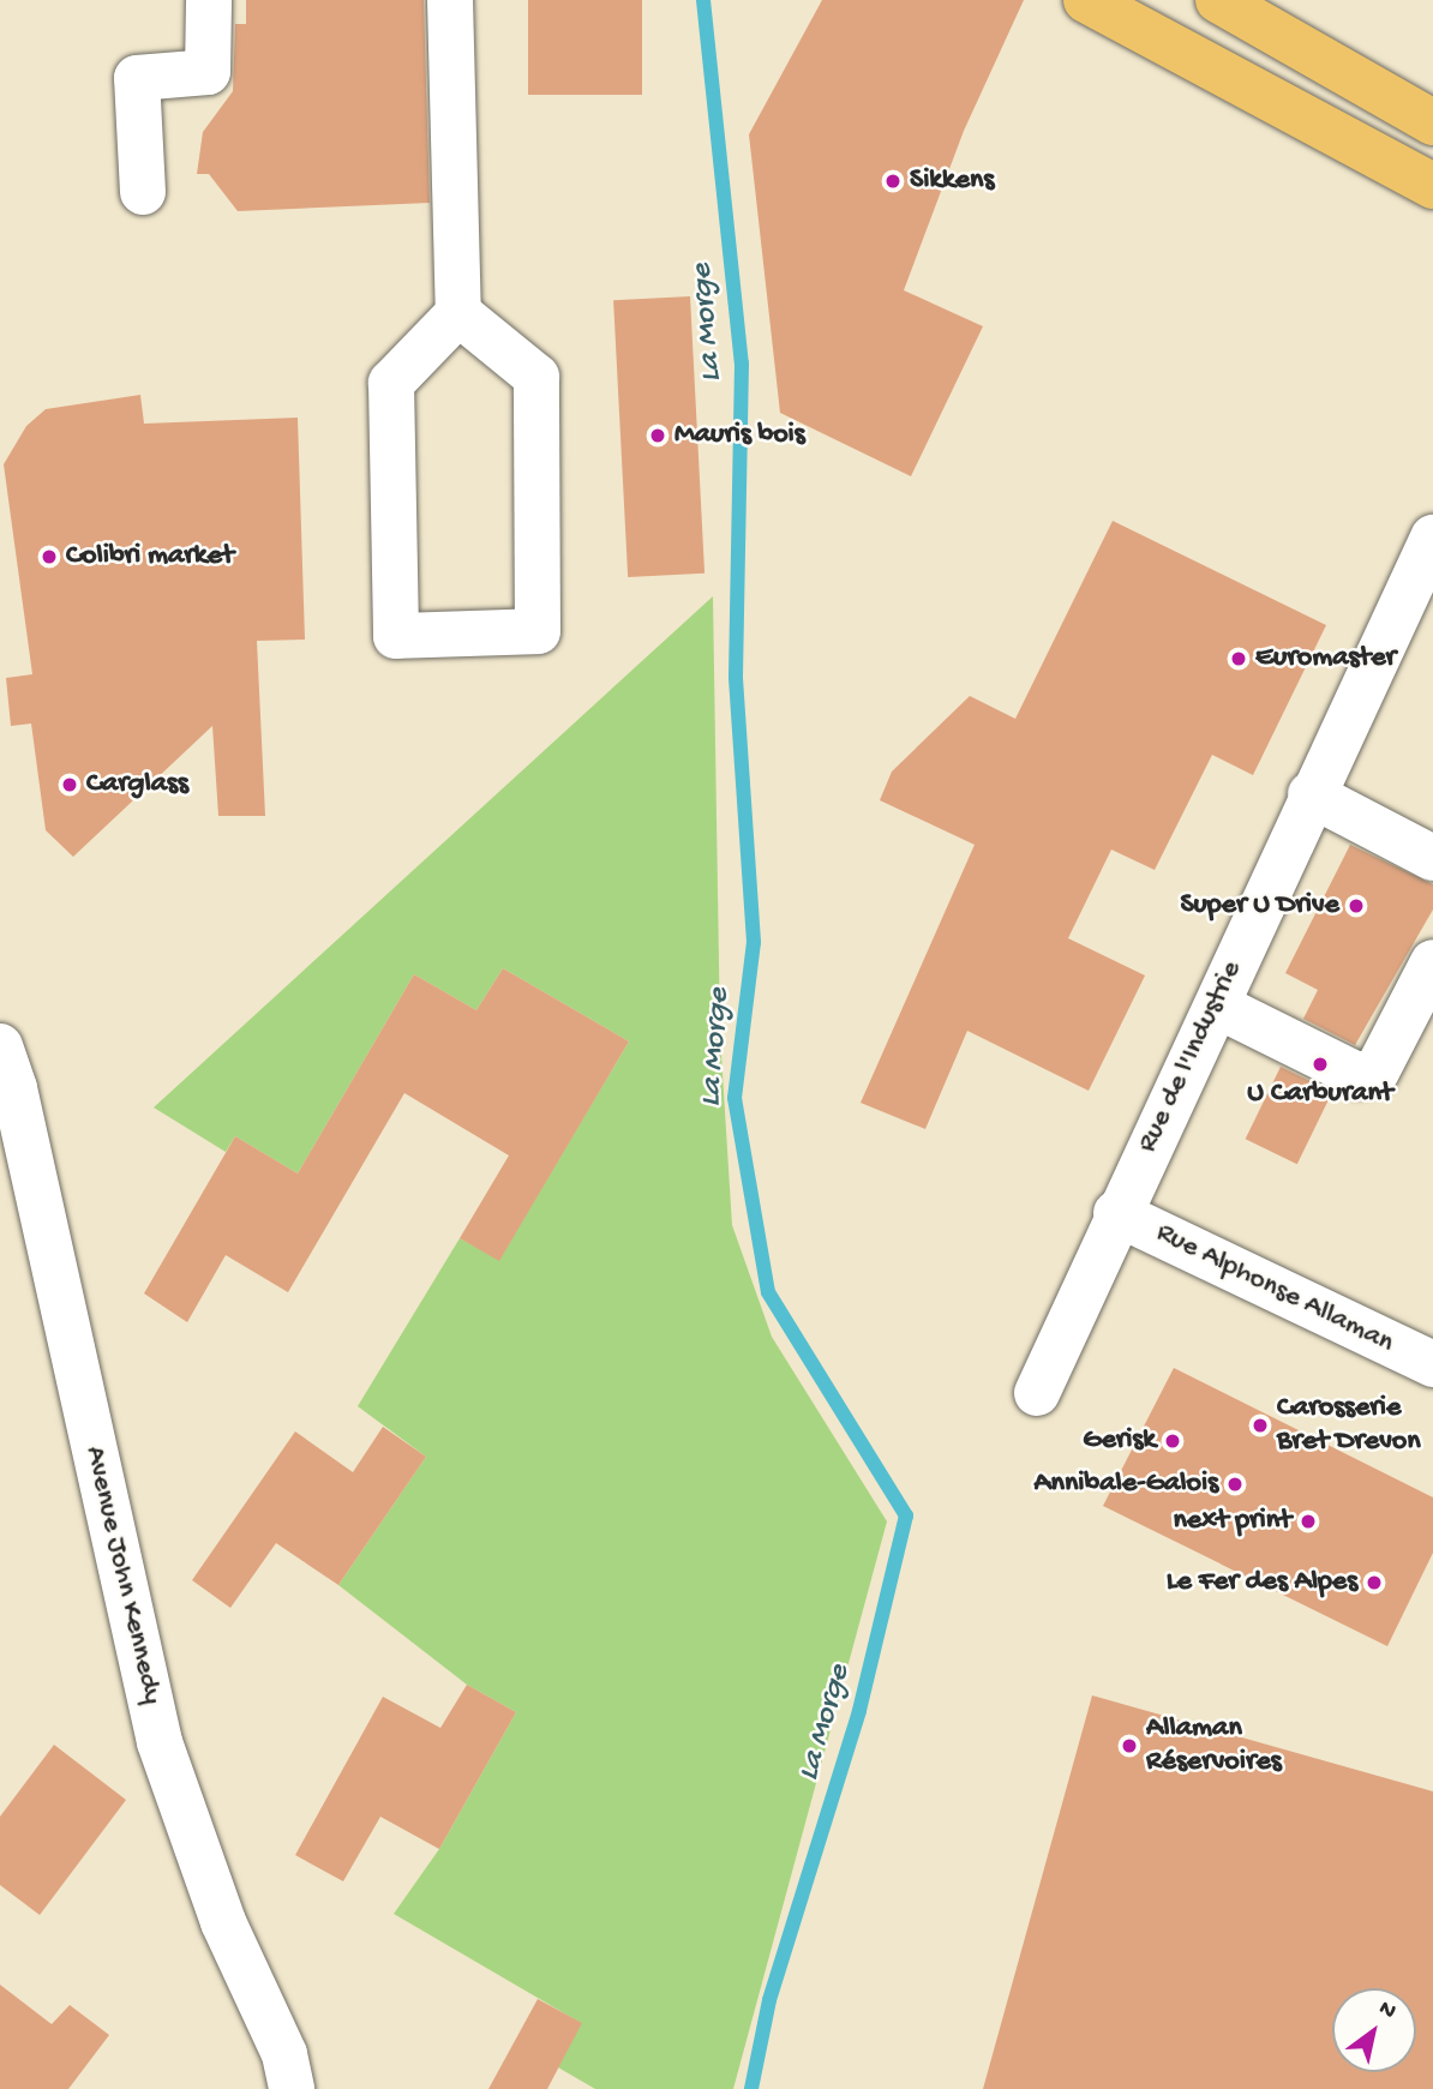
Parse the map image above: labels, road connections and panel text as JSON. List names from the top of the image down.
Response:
{
  "streets": {
    "street": ["Rue de l'Industrie", "Rue Alphonse Allaman", "Avenue John Kennedy"]
  },
  "crossings": [
    ["Rue de l'Industrie", "Rue Alphonse Allaman"]
  ],
  "water": ["La Morge"],
  "places": [
    "Sikkens",
    "Mauris bois",
    "Colibri market",
    "Euromaster",
    "Carglass",
    "Super U Drive",
    "U Carburant",
    "Carosserie Bret Drevon",
    "Gerisk",
    "Annibale-Galois",
    "next print",
    "Le Fer des Alpes",
    "Allaman Réservoires"
  ],
  "north": "top right"
}
